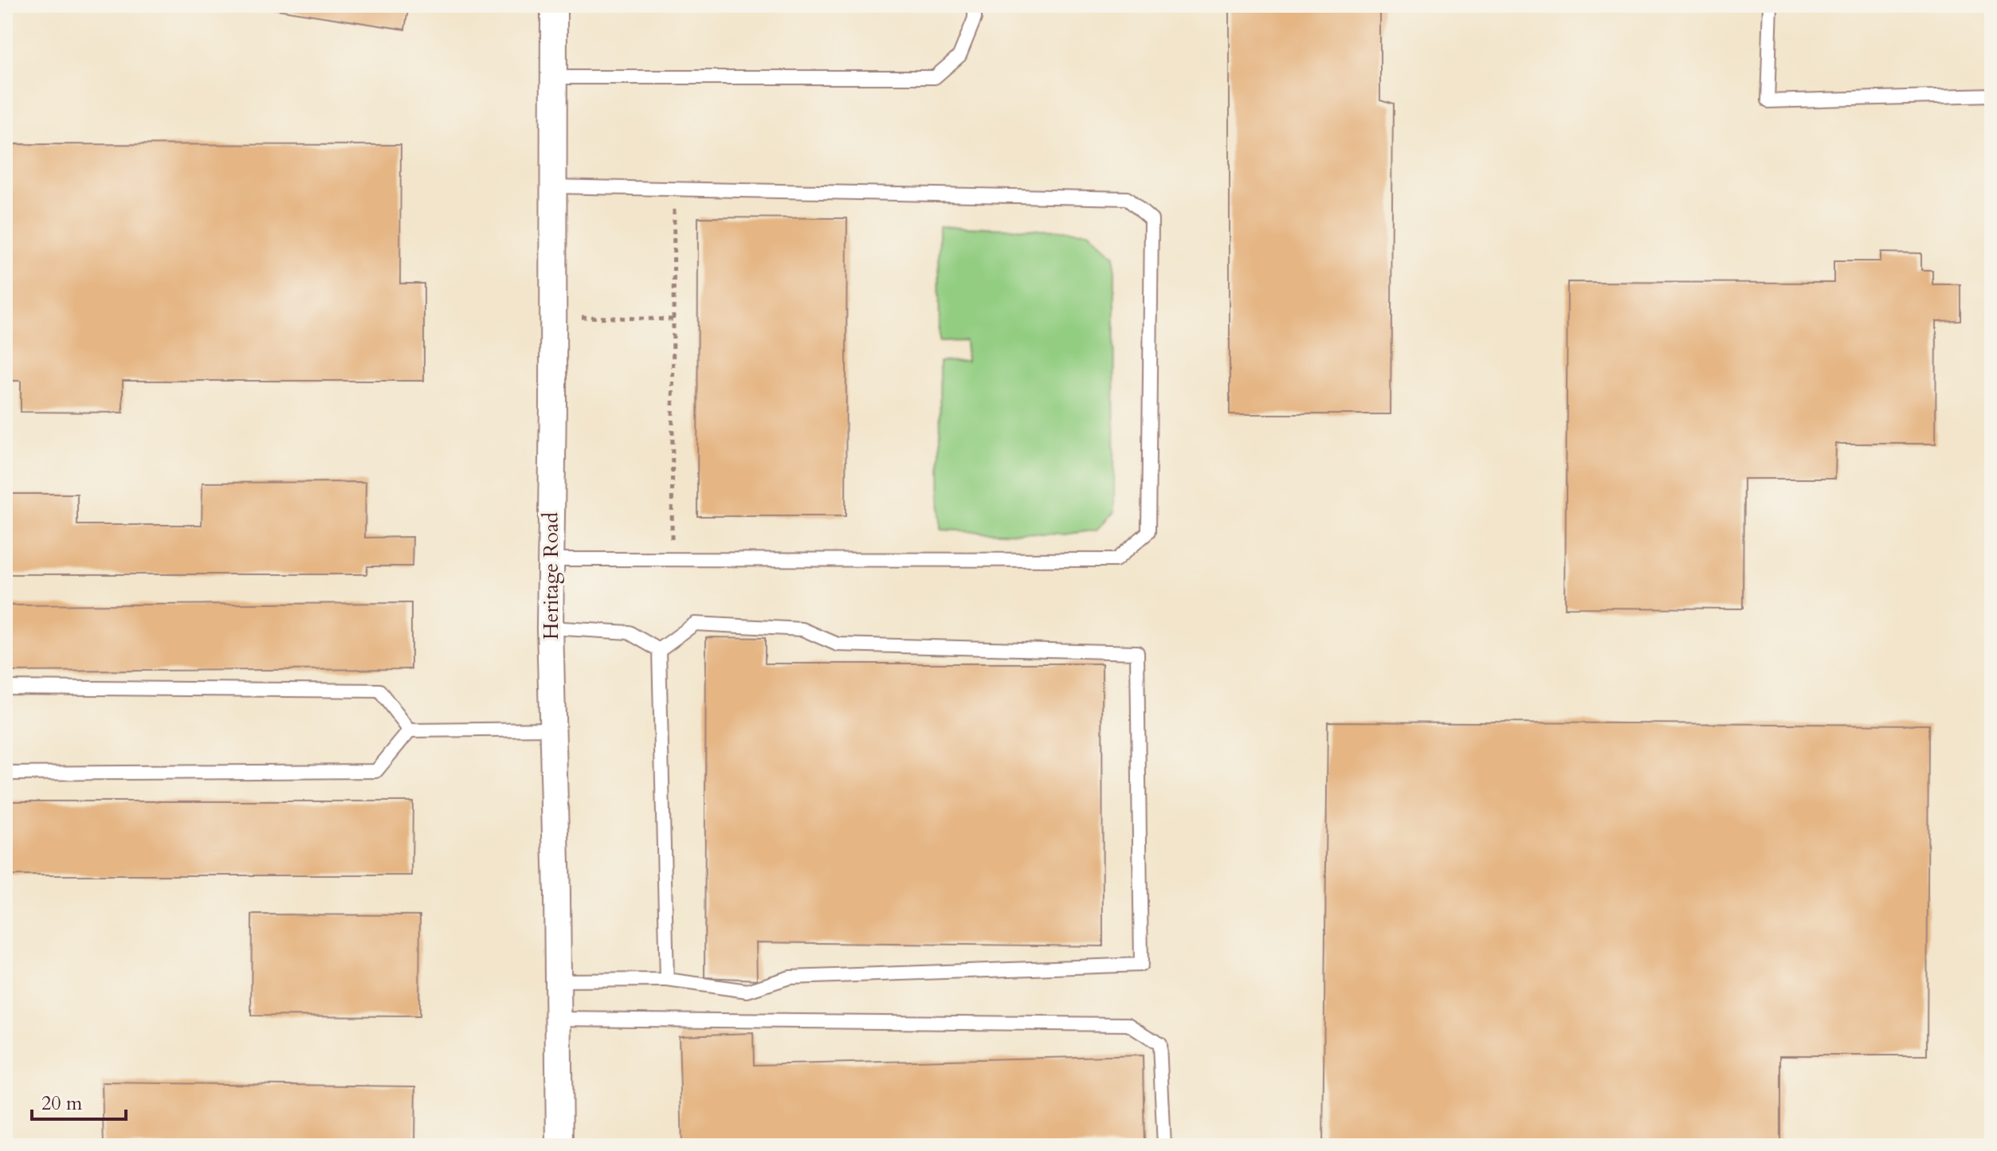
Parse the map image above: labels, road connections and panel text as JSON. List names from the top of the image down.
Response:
{
  "streets": {
    "street": ["Heritage Road"]
  },
  "scale_bar": "20 m"
}
